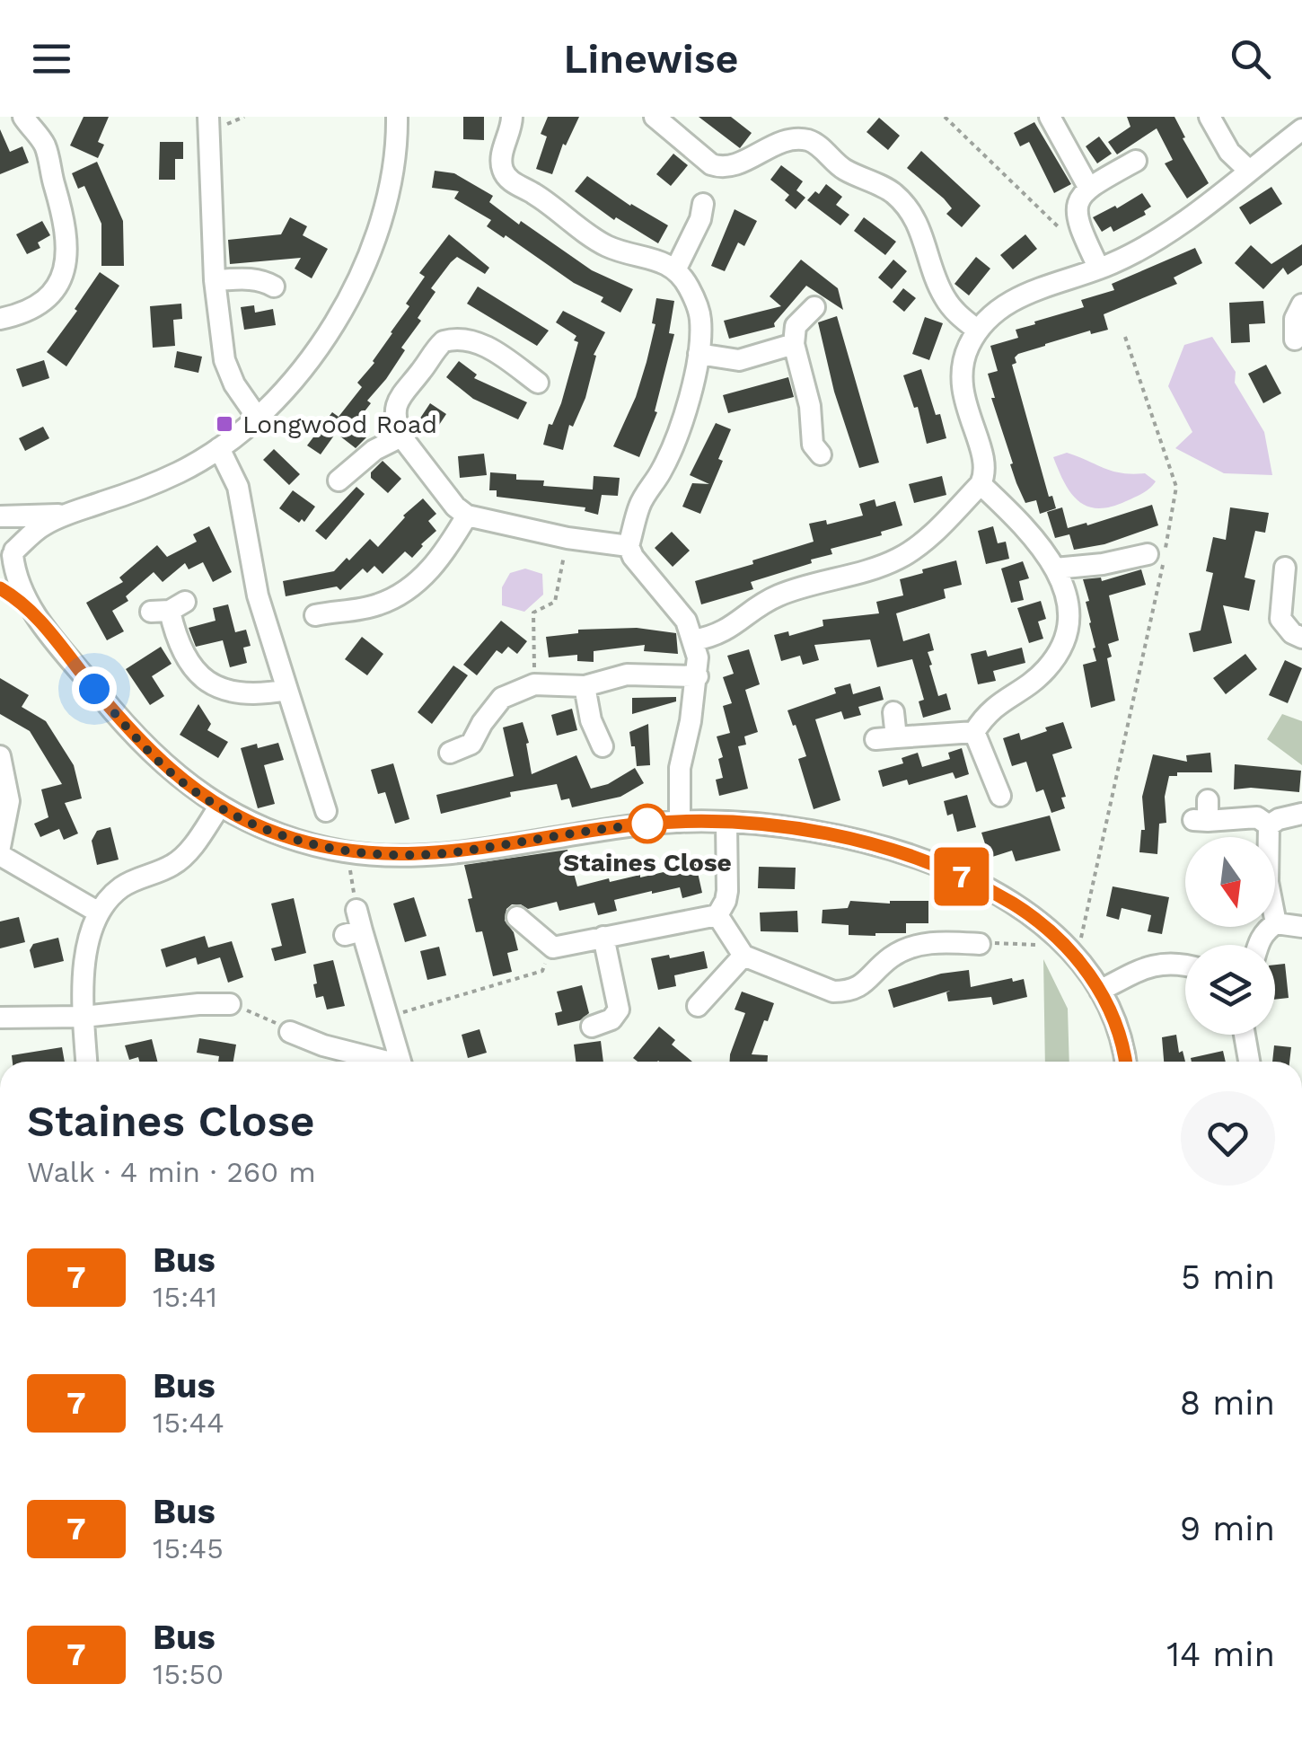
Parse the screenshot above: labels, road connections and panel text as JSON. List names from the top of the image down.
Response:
{
  "places": {
    "transit": ["Longwood Road"],
    "other": ["Staines Close"]
  },
  "lines": ["bus line 7"],
  "north": "bottom",
  "page": {
    "header": "Linewise",
    "on_map": "7",
    "heading": ["Staines Close", "Walk · 4 min · 260 m"],
    "list": [
      {
        "mark": "7",
        "name": "Bus",
        "note": "15:41",
        "value": "5 min"
      },
      {
        "mark": "7",
        "name": "Bus",
        "note": "15:44",
        "value": "8 min"
      },
      {
        "mark": "7",
        "name": "Bus",
        "note": "15:45",
        "value": "9 min"
      },
      {
        "mark": "7",
        "name": "Bus",
        "note": "15:50",
        "value": "14 min"
      }
    ]
  }
}
